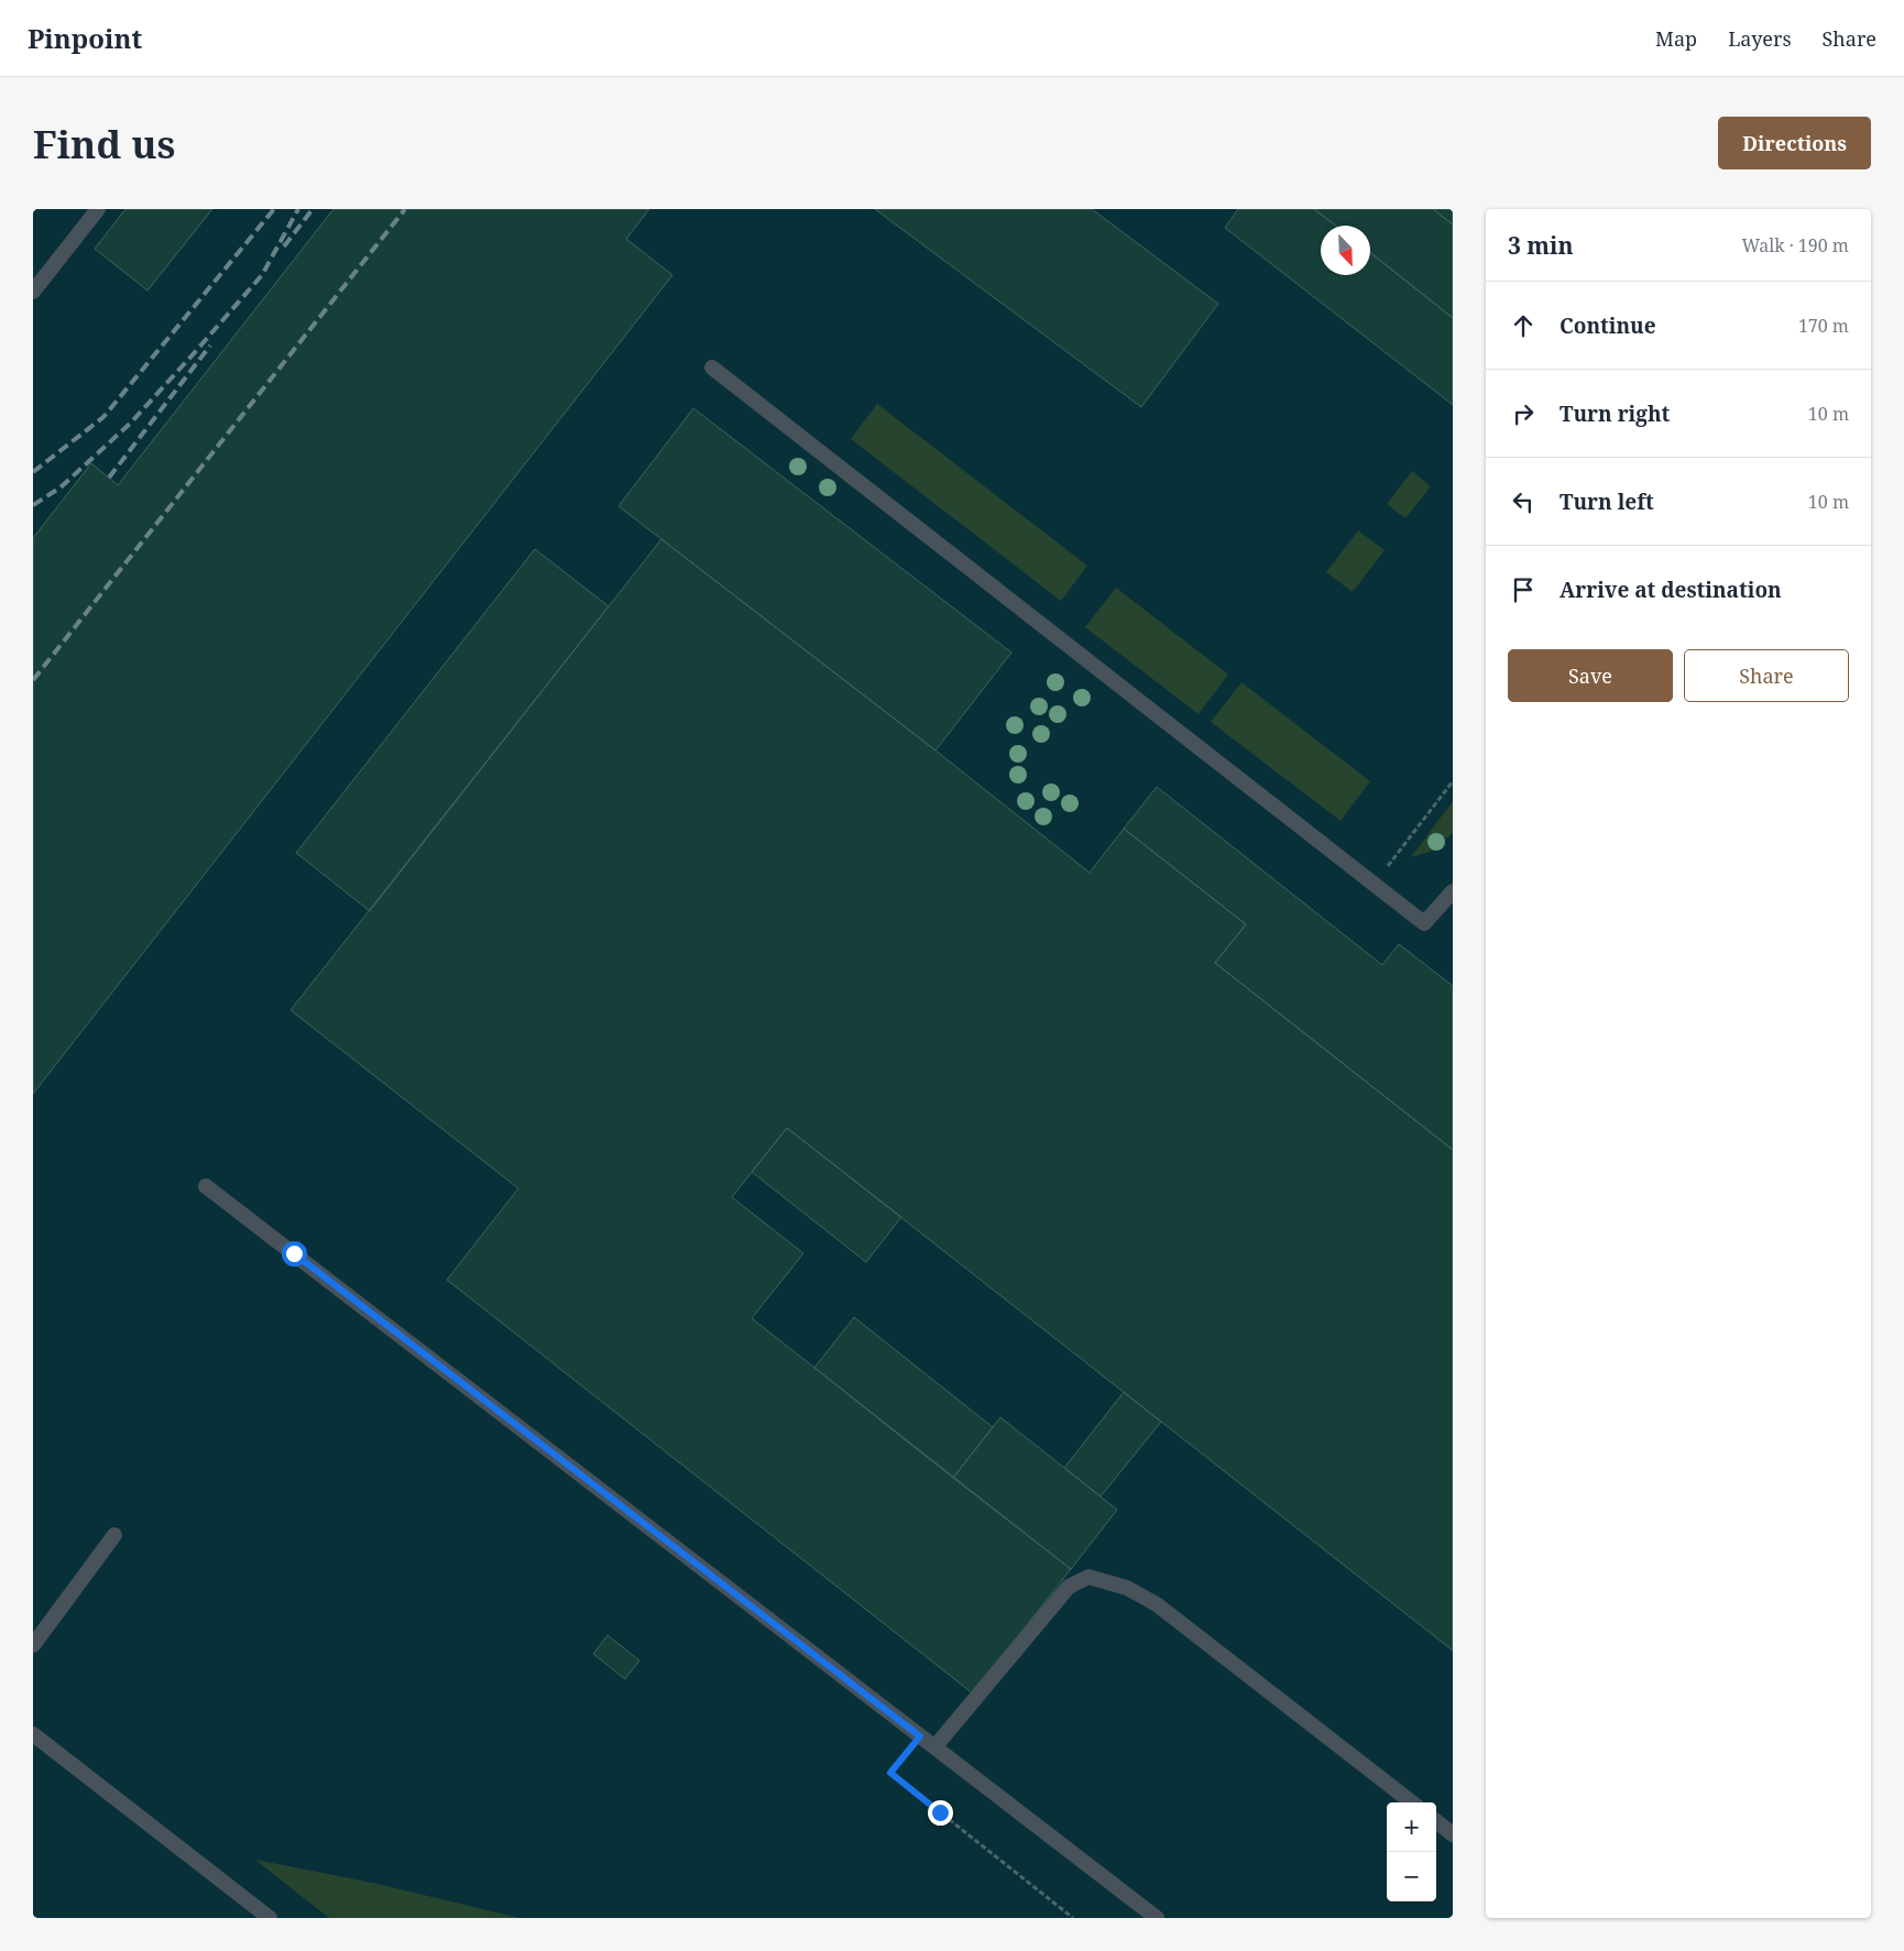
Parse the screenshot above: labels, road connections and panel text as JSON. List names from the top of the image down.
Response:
{
  "north": "bottom right",
  "page": {
    "header": "Pinpoint",
    "nav": ["Map", "Layers", "Share"],
    "buttons": [
      "Directions",
      ["Save", "Share"]
    ],
    "title": "Find us",
    "heading": ["3 min", "Walk · 190 m"],
    "list": [
      ["Continue", "170 m"],
      ["Turn right", "10 m"],
      ["Turn left", "10 m"],
      "Arrive at destination"
    ],
    "map_buttons": ["+", "−"]
  }
}
